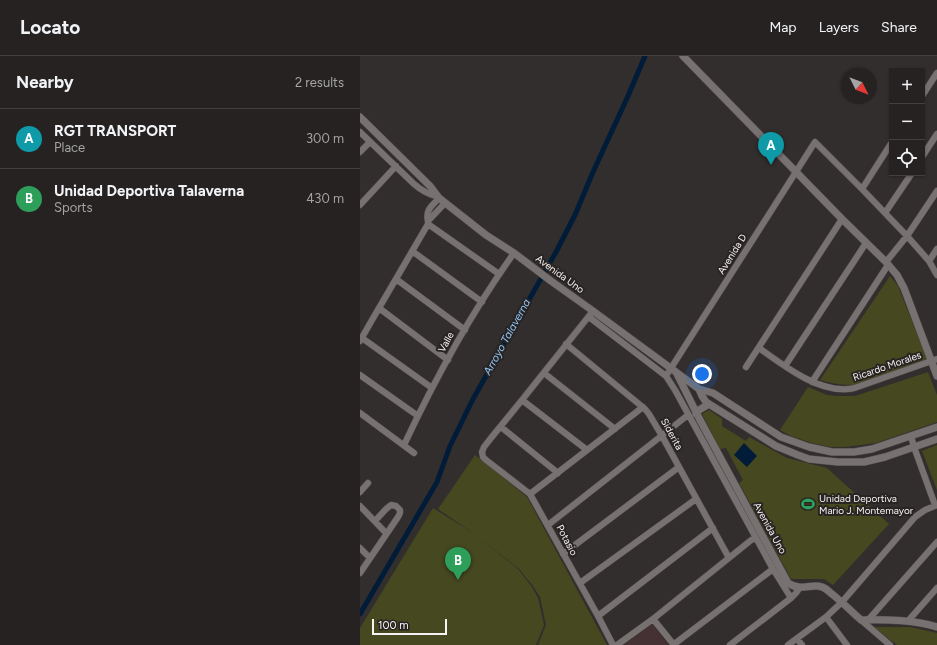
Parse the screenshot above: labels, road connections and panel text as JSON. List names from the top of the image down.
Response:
{
  "streets": {
    "street": [
      "Avenida D",
      "Avenida Uno",
      "Valle",
      "Ricardo Morales",
      "Siderita",
      "Potasio"
    ]
  },
  "crossings": [
    ["Avenida D", "Avenida Uno"],
    ["Avenida Uno", "Valle"]
  ],
  "water": ["Arroyo Talaverna"],
  "places": {
    "sports": ["Unidad Deportiva Mario J. Montemayor"]
  },
  "scale_bar": "100 m",
  "north": "bottom right",
  "page": {
    "header": "Locato",
    "nav": ["Map", "Layers", "Share"],
    "heading": ["Nearby", "2 results"],
    "map_buttons": ["+", "−"],
    "list": [
      {
        "mark": "A",
        "name": "RGT TRANSPORT",
        "note": "Place",
        "value": "300 m"
      },
      {
        "mark": "B",
        "name": "Unidad Deportiva Talaverna",
        "note": "Sports",
        "value": "430 m"
      }
    ],
    "pins": ["A", "B"],
    "scale": "100 m"
  }
}
